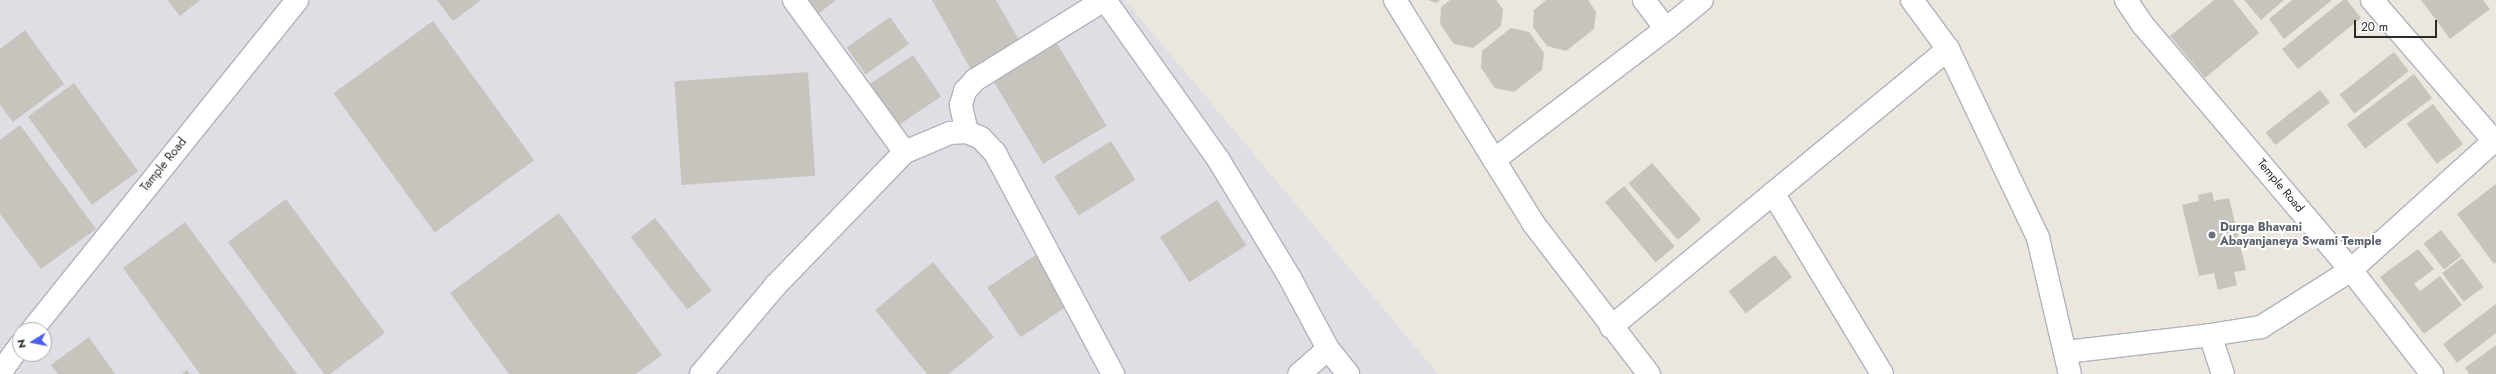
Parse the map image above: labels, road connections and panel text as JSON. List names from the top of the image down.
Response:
{
  "streets": {
    "street": ["Tample Road", "Temple Road"]
  },
  "places": ["Durga Bhavani Abayanjaneya Swami Temple"],
  "scale_bar": "20 m",
  "north": "left"
}
